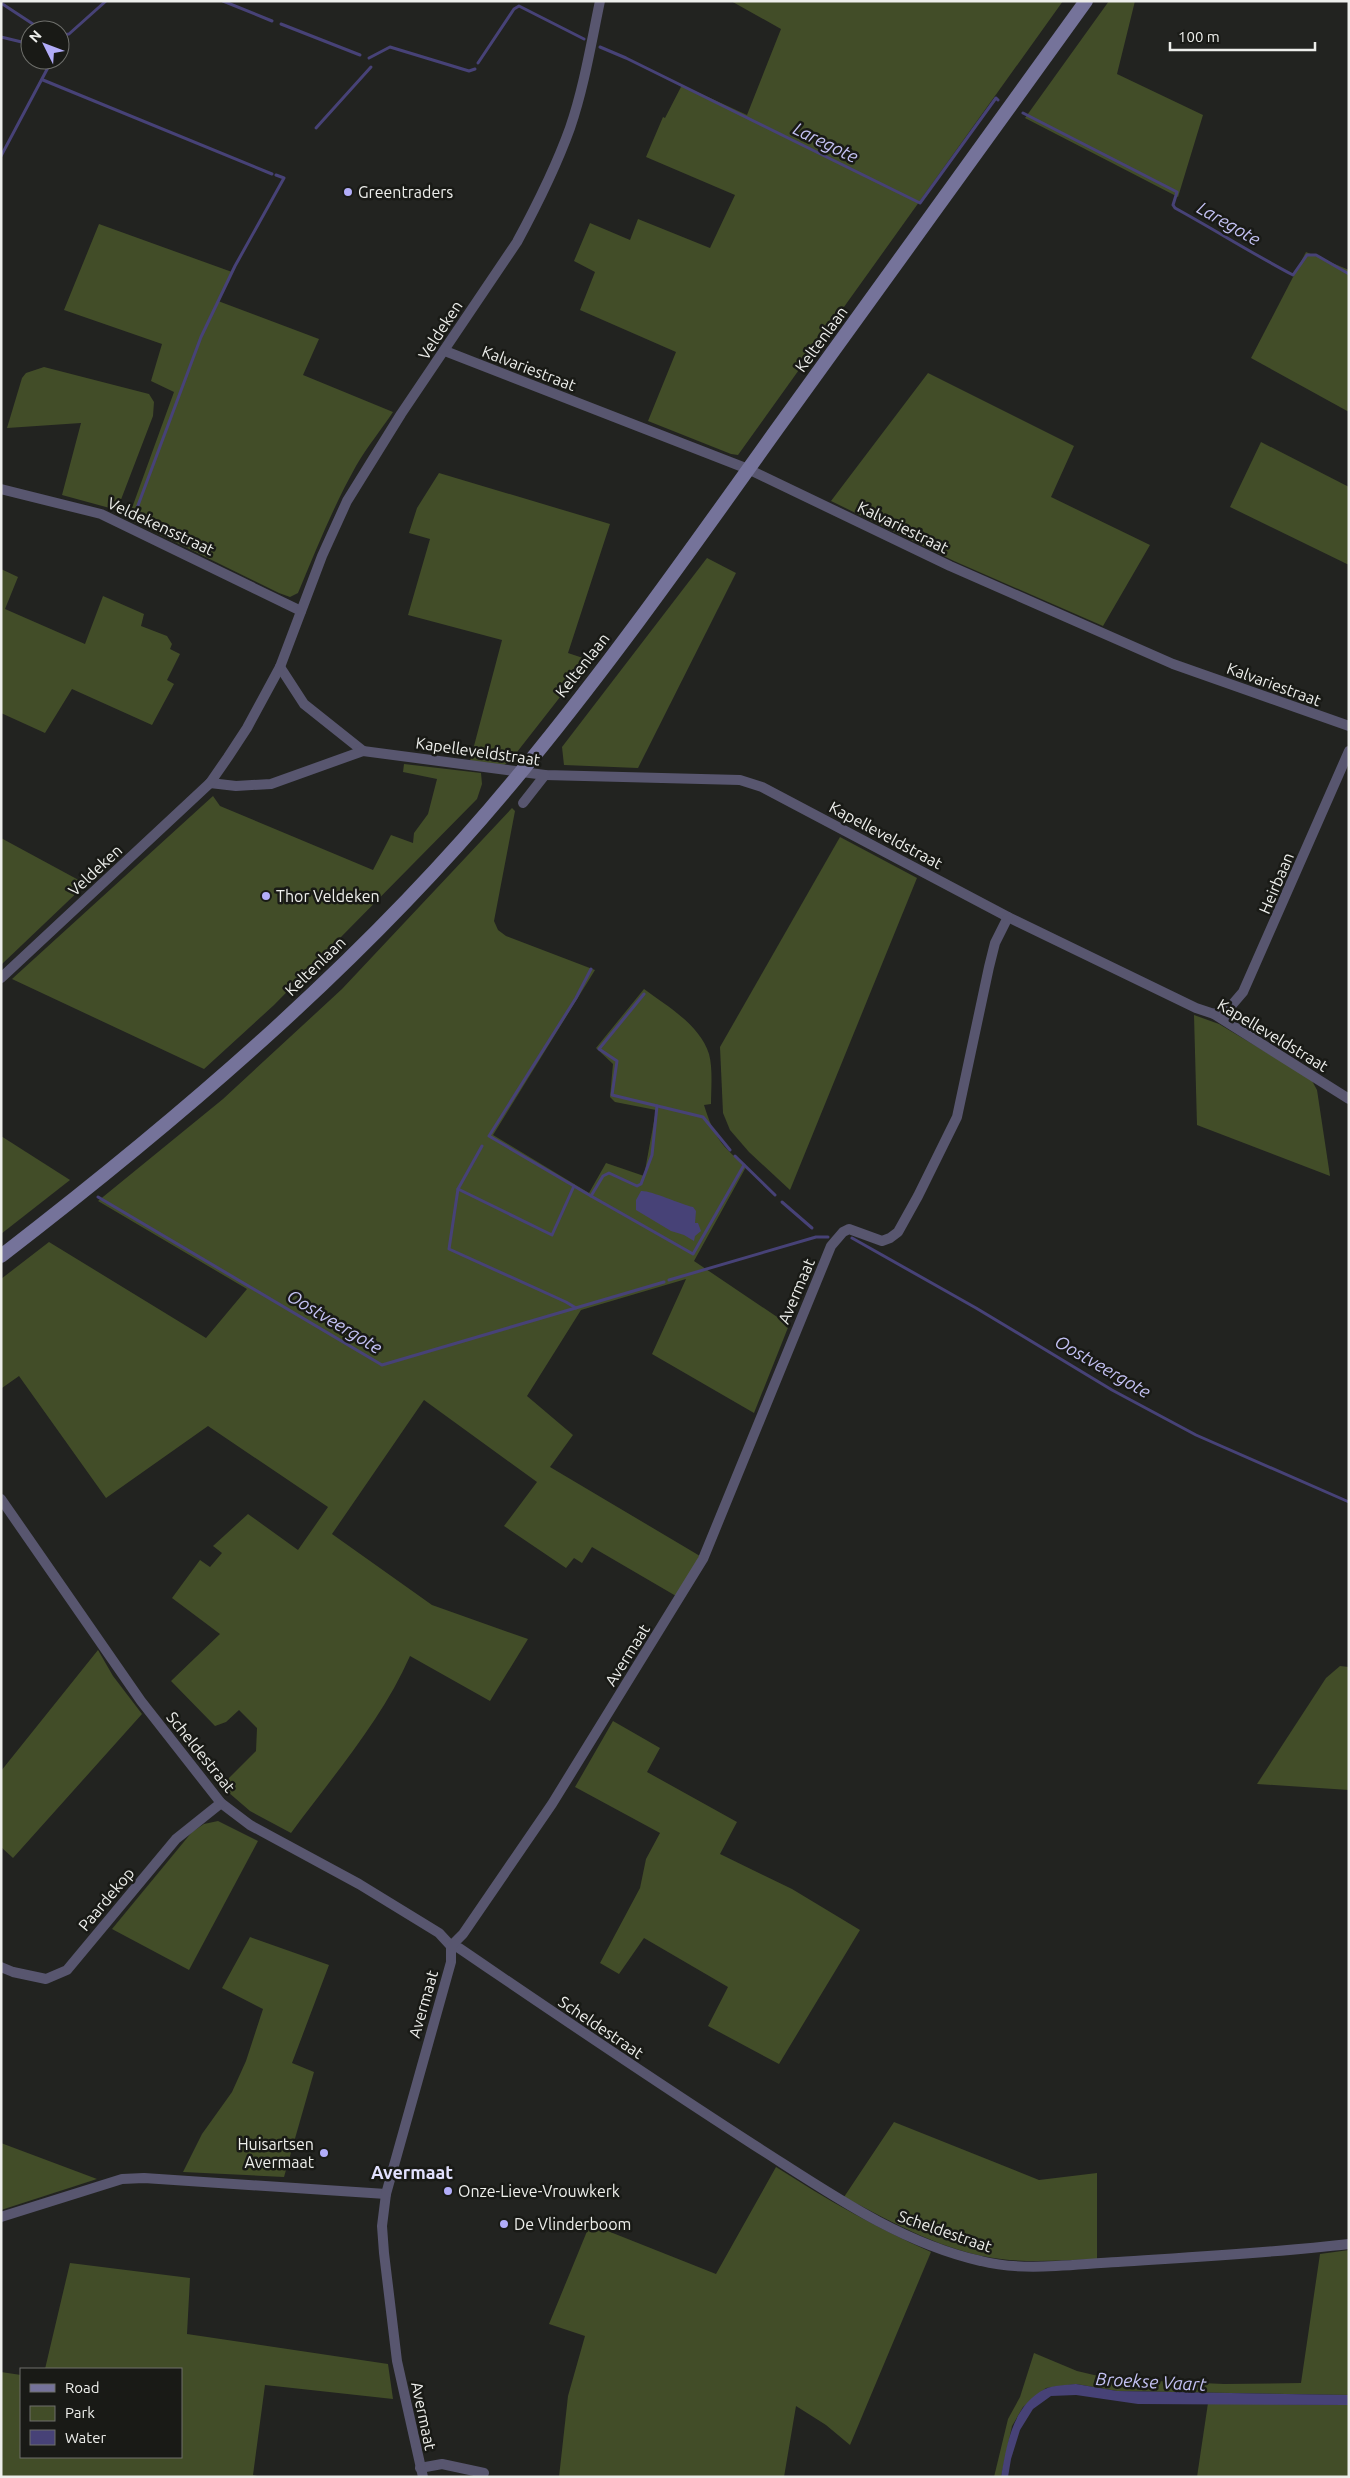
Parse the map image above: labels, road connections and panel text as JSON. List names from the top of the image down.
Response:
{
  "streets": {
    "main road": ["Keltenlaan"],
    "street": [
      "Veldeken",
      "Kalvariestraat",
      "Veldekensstraat",
      "Kapelleveldstraat",
      "Heirbaan",
      "Avermaat",
      "Scheldestraat",
      "Paardekop"
    ]
  },
  "crossings": [
    ["Veldeken", "Kalvariestraat"],
    ["Veldeken", "Veldekensstraat"],
    ["Keltenlaan", "Kalvariestraat"],
    ["Keltenlaan", "Kapelleveldstraat"],
    ["Kapelleveldstraat", "Heirbaan"],
    ["Kapelleveldstraat", "Avermaat"],
    ["Avermaat", "Scheldestraat"],
    ["Scheldestraat", "Paardekop"]
  ],
  "districts": ["Avermaat"],
  "water": ["Laregote", "Oostveergote", "Broekse Vaart"],
  "places": [
    "Greentraders",
    "Thor Veldeken",
    "Huisartsen Avermaat",
    "Onze-Lieve-Vrouwkerk",
    "De Vlinderboom"
  ],
  "legend": ["Road", "Park", "Water"],
  "scale_bar": "100 m",
  "north": "top left"
}
